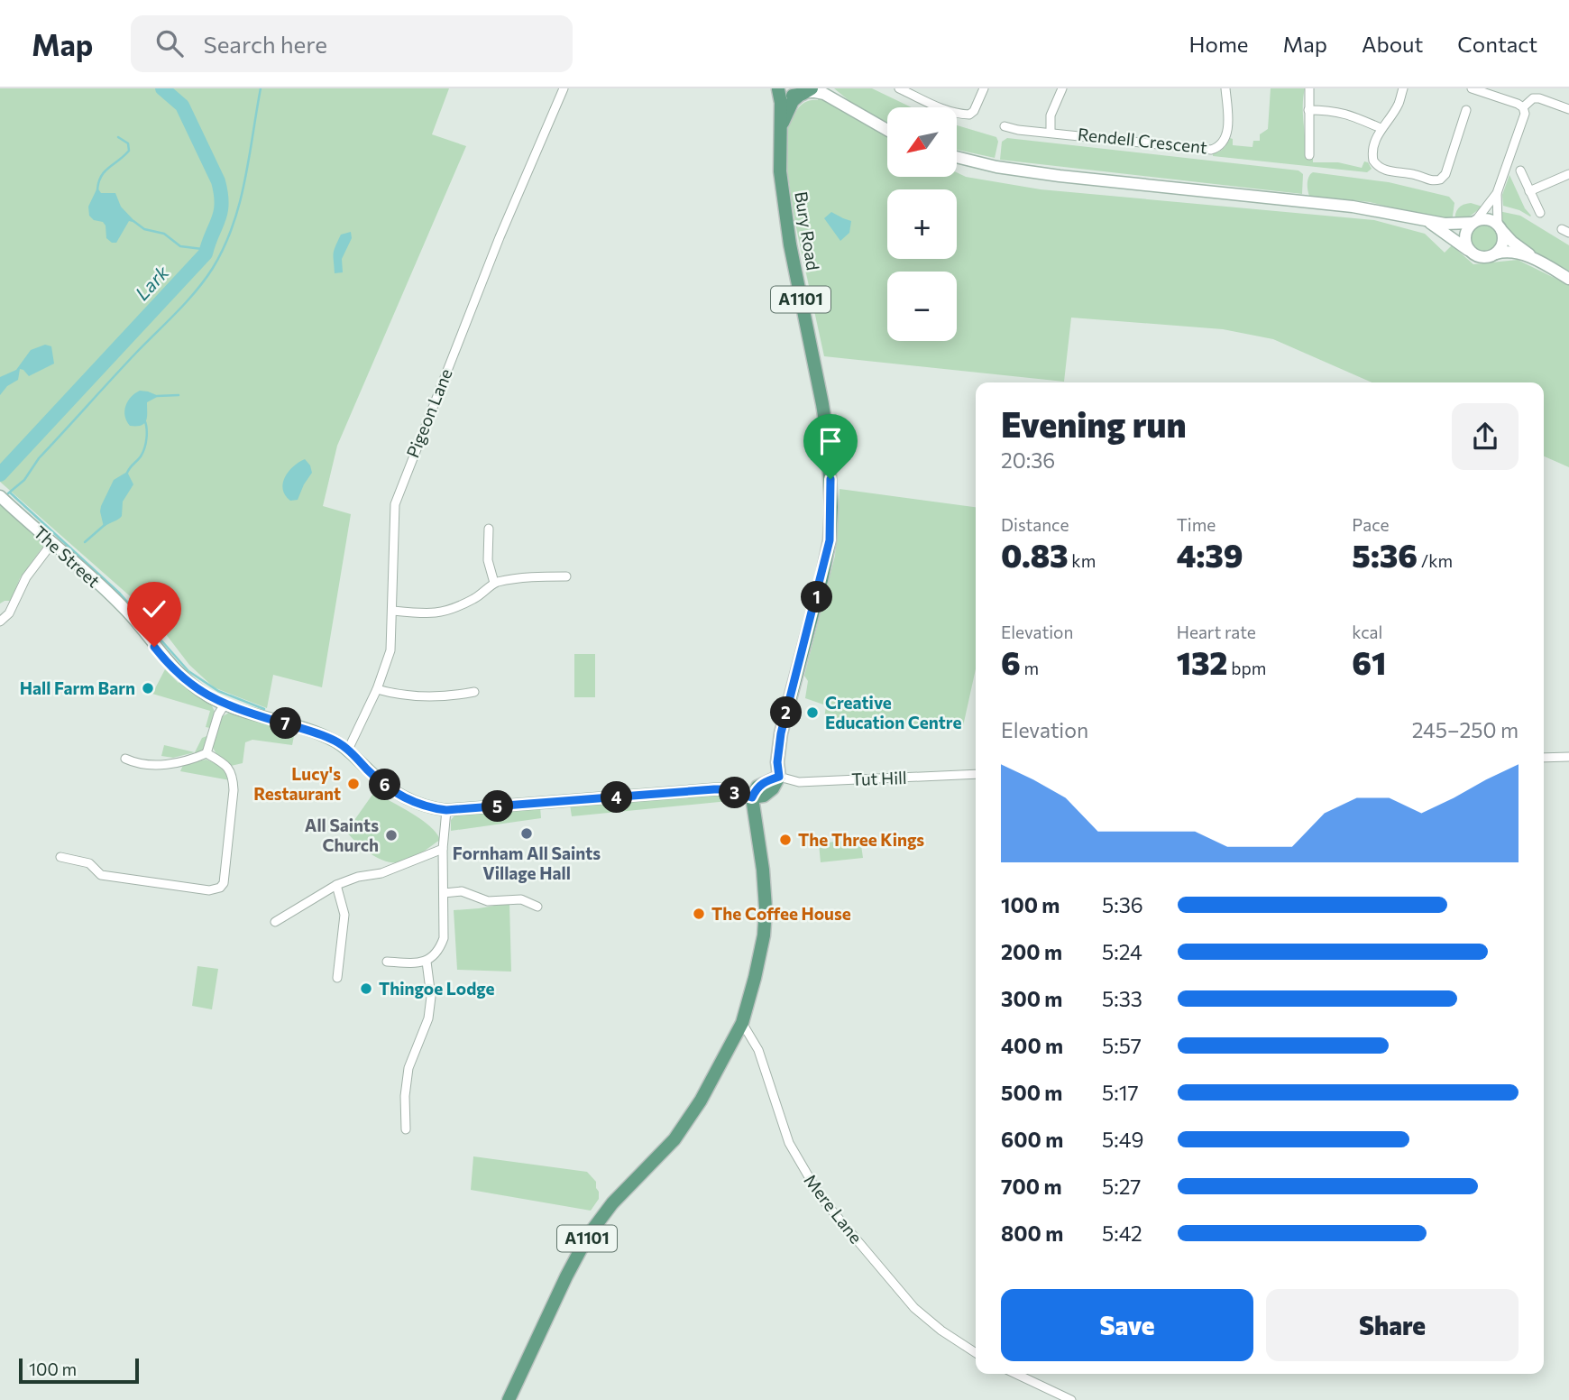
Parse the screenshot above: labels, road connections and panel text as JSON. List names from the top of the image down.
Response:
{
  "streets": {
    "main road": ["Bury Road", "A1101", "The Street"],
    "street": [
      "Rendell Crescent",
      "Pigeon Lane",
      "Tut Hill",
      "Mere Lane"
    ]
  },
  "crossings": [
    ["Bury Road", "Tut Hill"],
    ["A1101", "The Street"],
    ["A1101", "Mere Lane"],
    ["Pigeon Lane", "The Street"]
  ],
  "water": ["Lark"],
  "places": [
    "Hall Farm Barn",
    "Creative Education Centre",
    "Lucy's Restaurant",
    "Fornham All Saints Village Hall",
    "All Saints Church",
    "The Three Kings",
    "The Coffee House",
    "Thingoe Lodge"
  ],
  "scale_bar": "100 m",
  "north": "bottom left",
  "page": {
    "header": "Map",
    "search": "Search here",
    "nav": [
      "Home",
      "Map",
      "About",
      "Contact"
    ],
    "map_buttons": ["+", "−"],
    "heading": ["Evening run", "20:36"],
    "stats": [
      ["Distance", "0.83 km"],
      ["Time", "4:39"],
      ["Pace", "5:36 /km"],
      ["Elevation", "6 m"],
      ["Heart rate", "132 bpm"],
      ["kcal", "61"]
    ],
    "pins": [
      "1",
      "2",
      "7",
      "6",
      "3",
      "4",
      "5"
    ],
    "chart": ["Elevation", "245–250 m"],
    "list": [
      {
        "name": "100 m",
        "note": "5:36"
      },
      {
        "name": "200 m",
        "note": "5:24"
      },
      {
        "name": "300 m",
        "note": "5:33"
      },
      {
        "name": "400 m",
        "note": "5:57"
      },
      {
        "name": "500 m",
        "note": "5:17"
      },
      {
        "name": "600 m",
        "note": "5:49"
      },
      {
        "name": "700 m",
        "note": "5:27"
      },
      {
        "name": "800 m",
        "note": "5:42"
      }
    ],
    "buttons": ["Save", "Share"],
    "scale": "100 m"
  }
}
